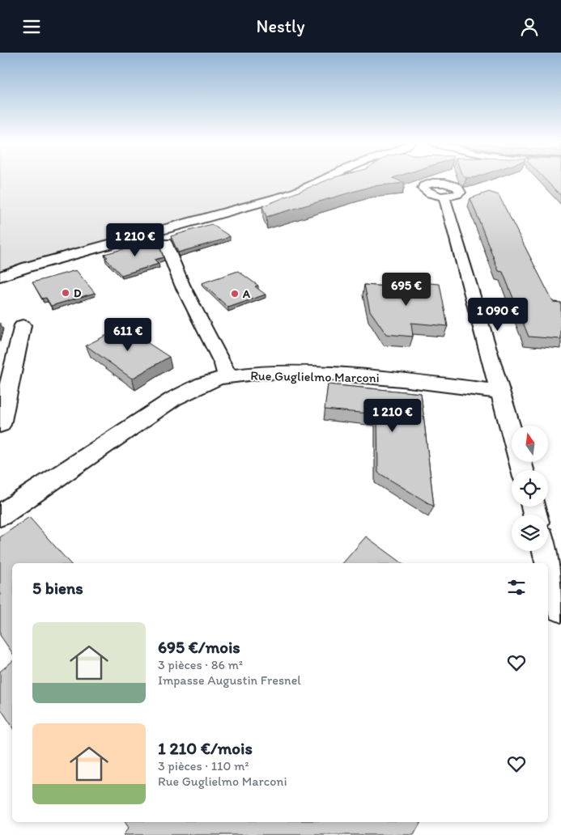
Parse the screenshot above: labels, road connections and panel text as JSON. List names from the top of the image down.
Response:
{
  "streets": {
    "street": ["Rue Guglielmo Marconi"]
  },
  "places": ["D", "A"],
  "north": "top",
  "page": {
    "header": "Nestly",
    "price": [
      "1 210 €",
      "695 €",
      "1 090 €",
      "611 €",
      "1 210 €"
    ],
    "heading": "5 biens",
    "list": [
      {
        "name": "695 €/mois",
        "note": "3 pièces · 86 m² · Impasse Augustin Fresnel"
      },
      {
        "name": "1 210 €/mois",
        "note": "3 pièces · 110 m² · Rue Guglielmo Marconi"
      }
    ]
  }
}
